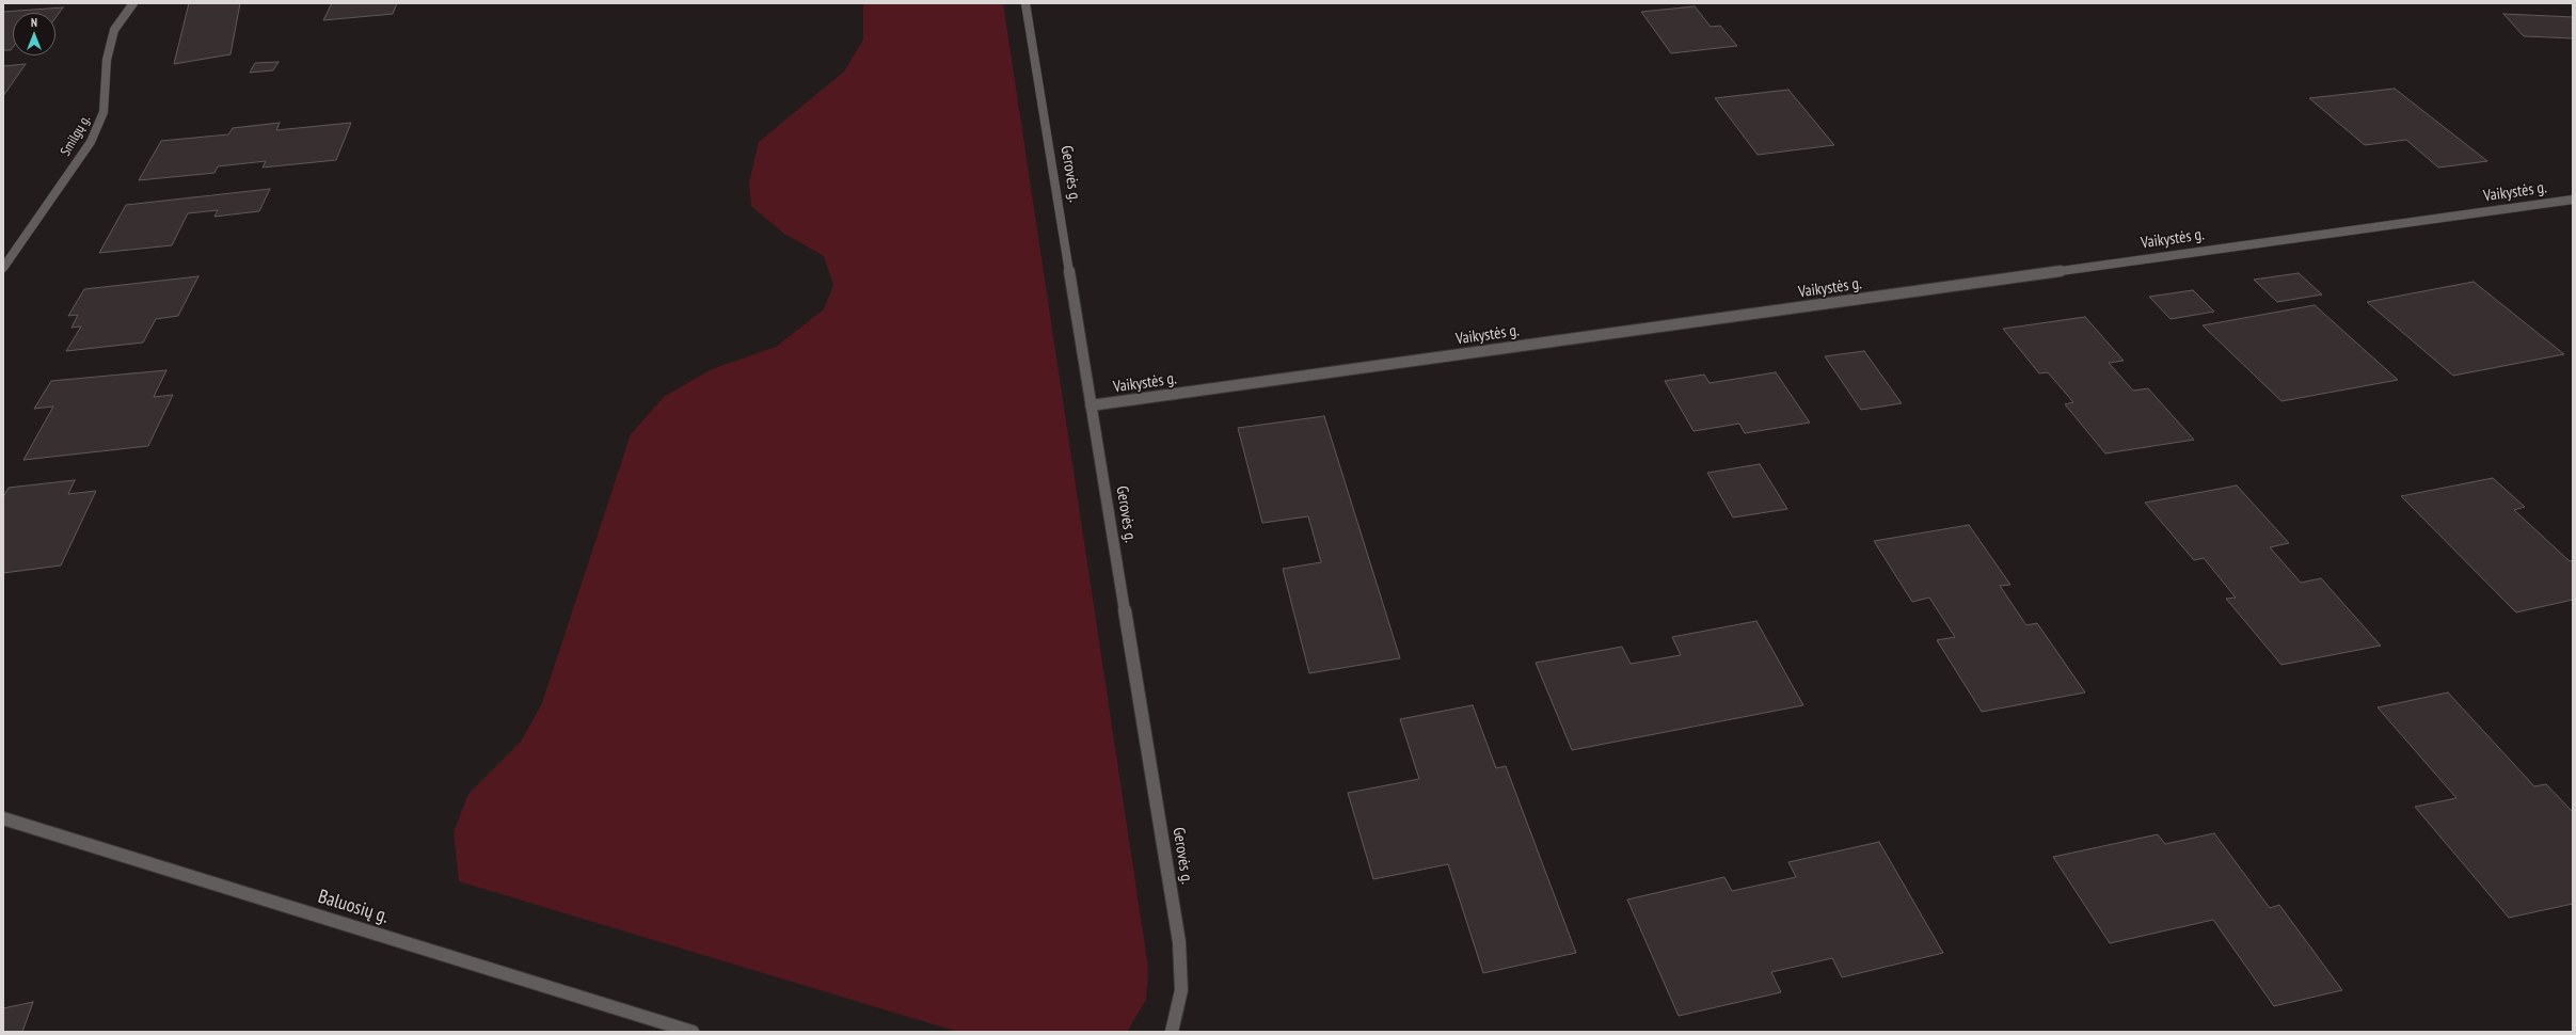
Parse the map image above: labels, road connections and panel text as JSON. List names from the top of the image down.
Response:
{
  "streets": {
    "street": [
      "Smilgų g.",
      "Gerovės g.",
      "Vaikystės g.",
      "Baluosių g."
    ]
  },
  "crossings": [
    ["Gerovės g.", "Vaikystės g."]
  ],
  "north": "top"
}
